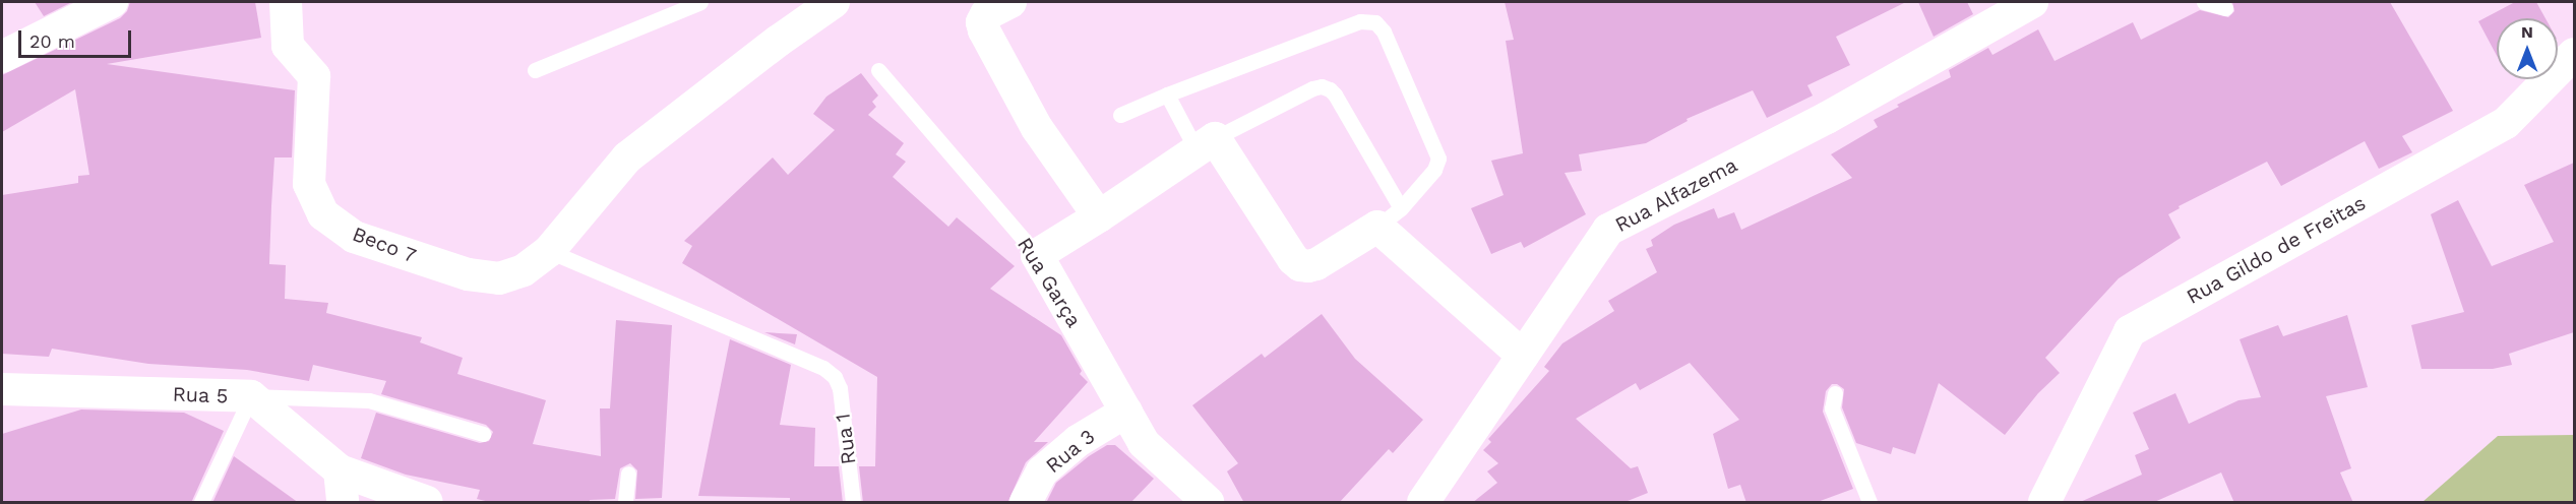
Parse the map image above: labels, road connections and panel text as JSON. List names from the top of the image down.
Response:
{
  "streets": {
    "street": [
      "Rua Alfazema",
      "Beco 7",
      "Rua Gildo de Freitas",
      "Rua Garça",
      "Rua 5",
      "Rua 3"
    ],
    "lane": ["Rua 1"]
  },
  "crossings": [
    ["Beco 7", "Rua 1"],
    ["Rua Garça", "Rua 3"]
  ],
  "scale_bar": "20 m",
  "north": "top"
}
